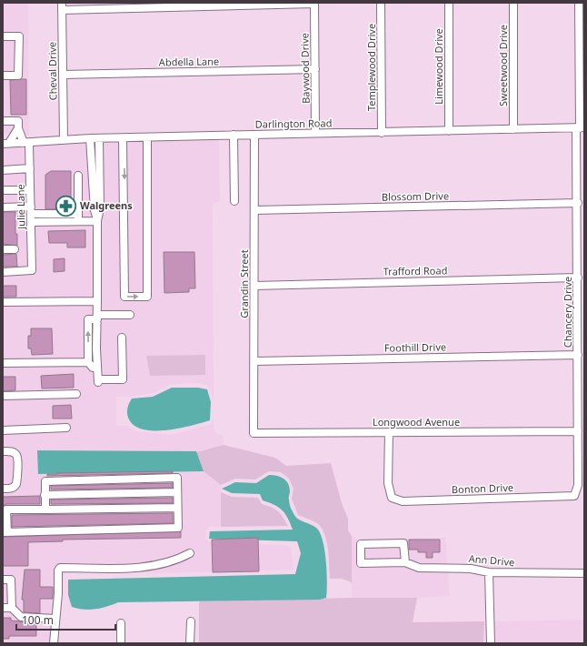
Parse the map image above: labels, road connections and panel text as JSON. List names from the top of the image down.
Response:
{
  "streets": {
    "street": [
      "Abdella Lane",
      "Sweetwood Drive",
      "Limewood Drive",
      "Templewood Drive",
      "Baywood Drive",
      "Cheval Drive",
      "Darlington Road",
      "Blossom Drive",
      "Julie Lane",
      "Trafford Road",
      "Grandin Street",
      "Chancery Drive",
      "Foothill Drive",
      "Longwood Avenue",
      "Bonton Drive",
      "Ann Drive"
    ]
  },
  "crossings": [
    ["Abdella Lane", "Baywood Drive"],
    ["Abdella Lane", "Cheval Drive"],
    ["Sweetwood Drive", "Darlington Road"],
    ["Limewood Drive", "Darlington Road"],
    ["Templewood Drive", "Darlington Road"],
    ["Baywood Drive", "Darlington Road"],
    ["Cheval Drive", "Darlington Road"],
    ["Darlington Road", "Julie Lane"],
    ["Darlington Road", "Grandin Street"],
    ["Darlington Road", "Chancery Drive"],
    ["Blossom Drive", "Grandin Street"],
    ["Blossom Drive", "Chancery Drive"],
    ["Trafford Road", "Grandin Street"],
    ["Trafford Road", "Chancery Drive"],
    ["Grandin Street", "Foothill Drive"],
    ["Grandin Street", "Longwood Avenue"],
    ["Chancery Drive", "Foothill Drive"],
    ["Chancery Drive", "Longwood Avenue"],
    ["Chancery Drive", "Bonton Drive"],
    ["Longwood Avenue", "Bonton Drive"]
  ],
  "places": {
    "pharmacy": ["Walgreens"]
  },
  "scale_bar": "100 m"
}
